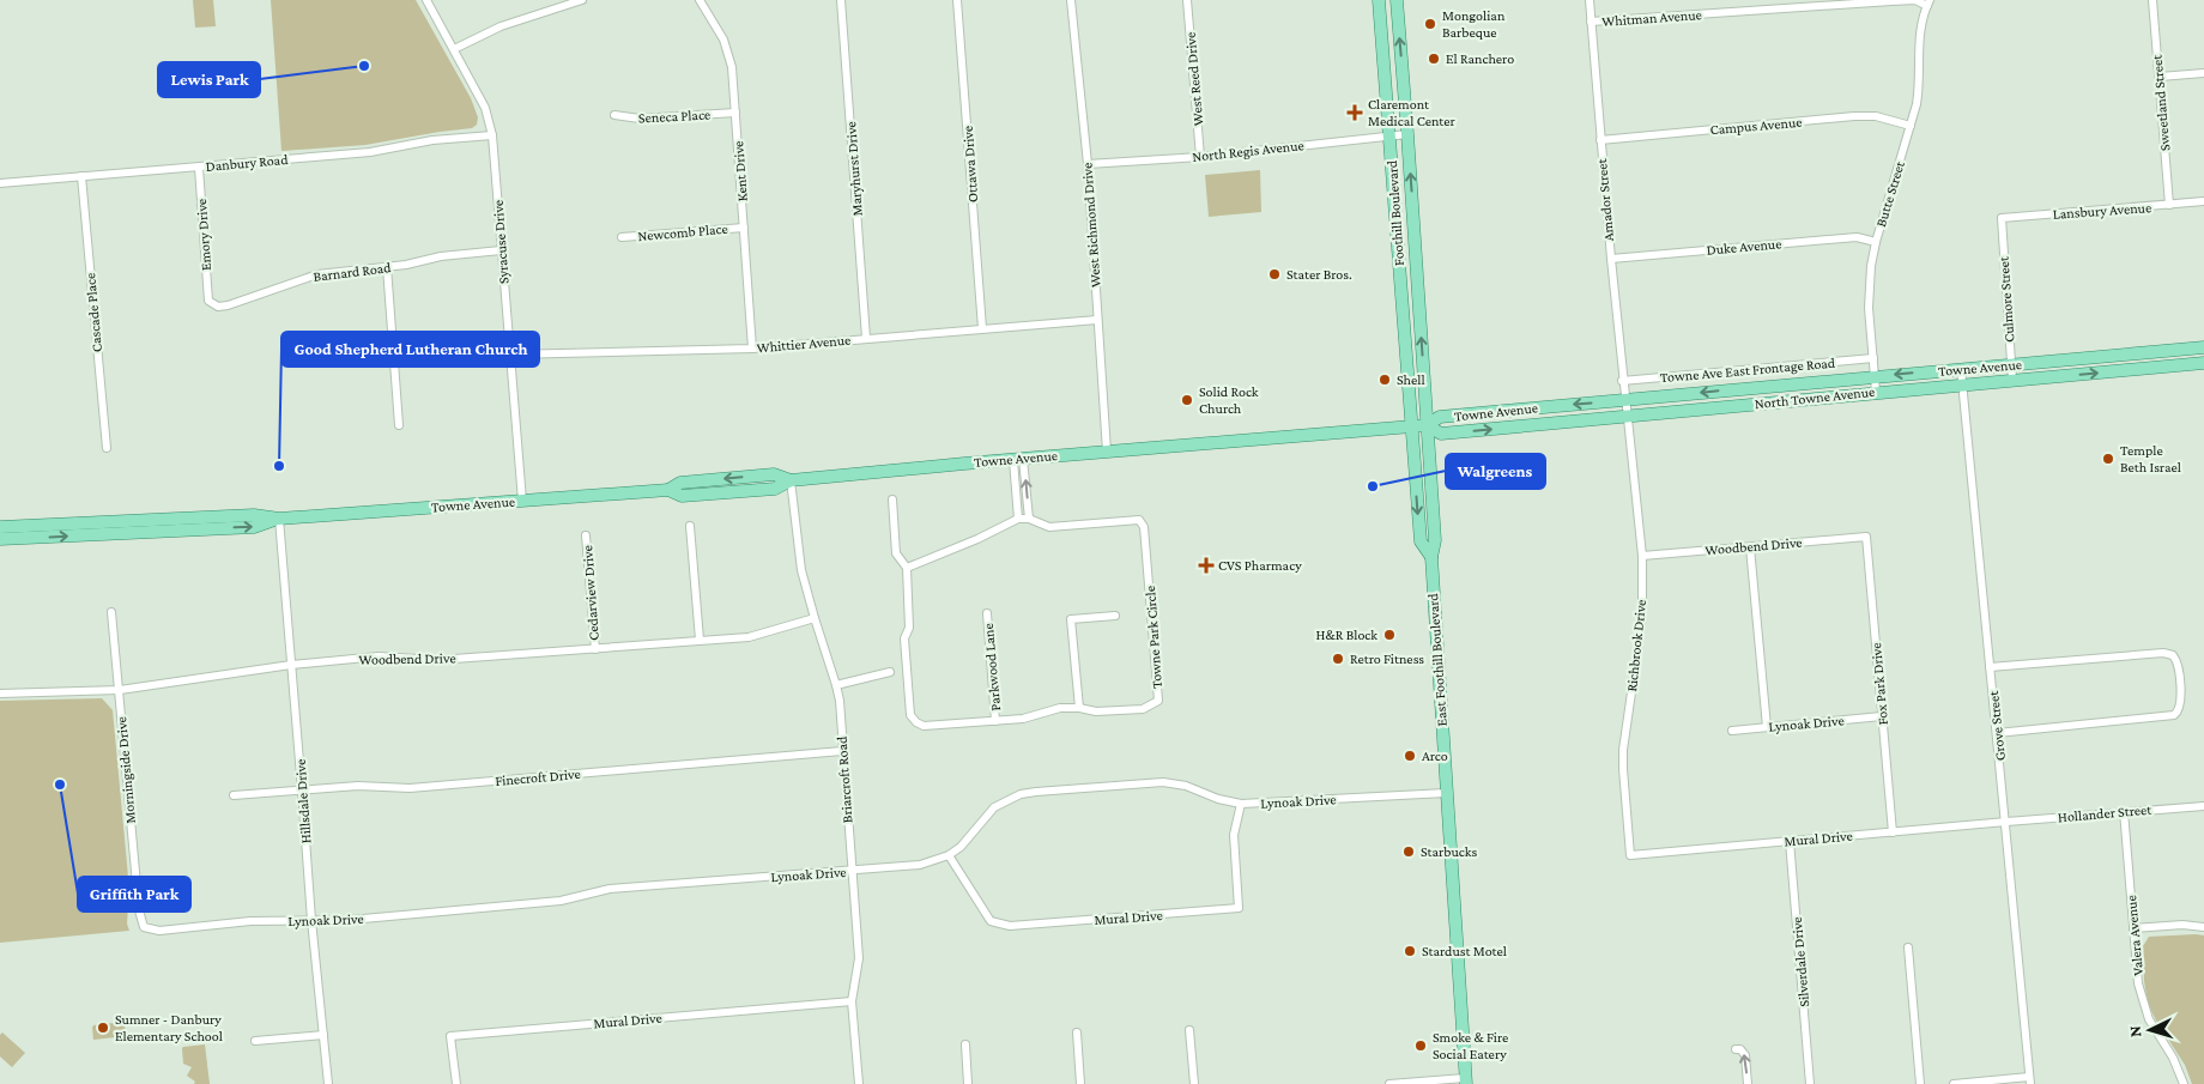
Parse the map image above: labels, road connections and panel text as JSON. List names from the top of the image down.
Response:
{
  "streets": {
    "main road": [
      "Foothill Boulevard",
      "Towne Avenue",
      "North Towne Avenue",
      "East Foothill Boulevard"
    ],
    "street": [
      "Whitman Avenue",
      "West Reed Drive",
      "Sweetland Street",
      "Seneca Place",
      "Campus Avenue",
      "North Regis Avenue",
      "Danbury Road",
      "Ottawa Drive",
      "Maryhurst Drive",
      "Kent Drive",
      "Butte Street",
      "Amador Street",
      "Lansbury Avenue",
      "West Richmond Drive",
      "Newcomb Place",
      "Emory Drive",
      "Syracuse Drive",
      "Duke Avenue",
      "Barnard Road",
      "Culmore Street",
      "Cascade Place",
      "Whittier Avenue",
      "Towne Ave East Frontage Road",
      "Woodbend Drive",
      "Cedarview Drive",
      "Towne Park Circle",
      "Richbrook Drive",
      "Parkwood Lane",
      "Fox Park Drive",
      "Lynoak Drive",
      "Grove Street",
      "Morningside Drive",
      "Finecroft Drive",
      "Briarcroft Road",
      "Hillsdale Drive",
      "Hollander Street",
      "Mural Drive",
      "Valera Avenue",
      "Silverdale Drive"
    ]
  },
  "crossings": [
    ["Whitman Avenue", "Butte Street"],
    ["Whitman Avenue", "Amador Street"],
    ["West Reed Drive", "North Regis Avenue"],
    ["Sweetland Street", "Lansbury Avenue"],
    ["Seneca Place", "Kent Drive"],
    ["Campus Avenue", "Butte Street"],
    ["Campus Avenue", "Amador Street"],
    ["North Regis Avenue", "Foothill Boulevard"],
    ["North Regis Avenue", "West Richmond Drive"],
    ["Danbury Road", "Emory Drive"],
    ["Danbury Road", "Syracuse Drive"],
    ["Danbury Road", "Cascade Place"],
    ["Ottawa Drive", "Whittier Avenue"],
    ["Maryhurst Drive", "Whittier Avenue"],
    ["Kent Drive", "Newcomb Place"],
    ["Kent Drive", "Whittier Avenue"],
    ["Butte Street", "Duke Avenue"],
    ["Butte Street", "Towne Avenue"],
    ["Butte Street", "Towne Ave East Frontage Road"],
    ["Butte Street", "North Towne Avenue"],
    ["Amador Street", "Duke Avenue"],
    ["Amador Street", "Towne Avenue"],
    ["Amador Street", "Towne Ave East Frontage Road"],
    ["Amador Street", "Richbrook Drive"],
    ["Lansbury Avenue", "Culmore Street"],
    ["Foothill Boulevard", "Towne Avenue"],
    ["Foothill Boulevard", "North Towne Avenue"],
    ["Foothill Boulevard", "East Foothill Boulevard"],
    ["West Richmond Drive", "Whittier Avenue"],
    ["West Richmond Drive", "Towne Avenue"],
    ["Emory Drive", "Barnard Road"],
    ["Syracuse Drive", "Barnard Road"],
    ["Syracuse Drive", "Whittier Avenue"],
    ["Syracuse Drive", "Towne Avenue"],
    ["Culmore Street", "Towne Avenue"],
    ["Culmore Street", "North Towne Avenue"],
    ["Towne Avenue", "North Towne Avenue"],
    ["Towne Avenue", "Richbrook Drive"],
    ["Towne Avenue", "East Foothill Boulevard"],
    ["Towne Avenue", "Grove Street"],
    ["Towne Avenue", "Briarcroft Road"],
    ["Towne Avenue", "Hillsdale Drive"],
    ["North Towne Avenue", "Richbrook Drive"],
    ["North Towne Avenue", "East Foothill Boulevard"],
    ["North Towne Avenue", "Grove Street"],
    ["Woodbend Drive", "Cedarview Drive"],
    ["Woodbend Drive", "Richbrook Drive"],
    ["Woodbend Drive", "Fox Park Drive"],
    ["Woodbend Drive", "Morningside Drive"],
    ["Woodbend Drive", "Briarcroft Road"],
    ["Woodbend Drive", "Hillsdale Drive"],
    ["Towne Park Circle", "Parkwood Lane"],
    ["Richbrook Drive", "Mural Drive"],
    ["East Foothill Boulevard", "Lynoak Drive"],
    ["Fox Park Drive", "Lynoak Drive"],
    ["Fox Park Drive", "Mural Drive"],
    ["Lynoak Drive", "Morningside Drive"],
    ["Lynoak Drive", "Briarcroft Road"],
    ["Lynoak Drive", "Hillsdale Drive"],
    ["Lynoak Drive", "Mural Drive"],
    ["Grove Street", "Hollander Street"],
    ["Grove Street", "Mural Drive"],
    ["Finecroft Drive", "Briarcroft Road"],
    ["Finecroft Drive", "Hillsdale Drive"],
    ["Briarcroft Road", "Mural Drive"],
    ["Hollander Street", "Mural Drive"],
    ["Hollander Street", "Valera Avenue"],
    ["Mural Drive", "Silverdale Drive"]
  ],
  "one_way": ["North Towne Avenue"],
  "places": {
    "other": [
      "Mongolian Barbeque",
      "El Ranchero",
      "Lewis Park",
      "Stater Bros.",
      "Shell",
      "Solid Rock Church",
      "Temple Beth Israel",
      "Good Shepherd Lutheran Church",
      "Walgreens",
      "H&R Block",
      "Retro Fitness",
      "Arco",
      "Griffith Park",
      "Starbucks",
      "Stardust Motel",
      "Sumner - Danbury Elementary School",
      "Smoke & Fire Social Eatery"
    ],
    "health": ["Claremont Medical Center", "CVS Pharmacy"]
  },
  "north": "left"
}
